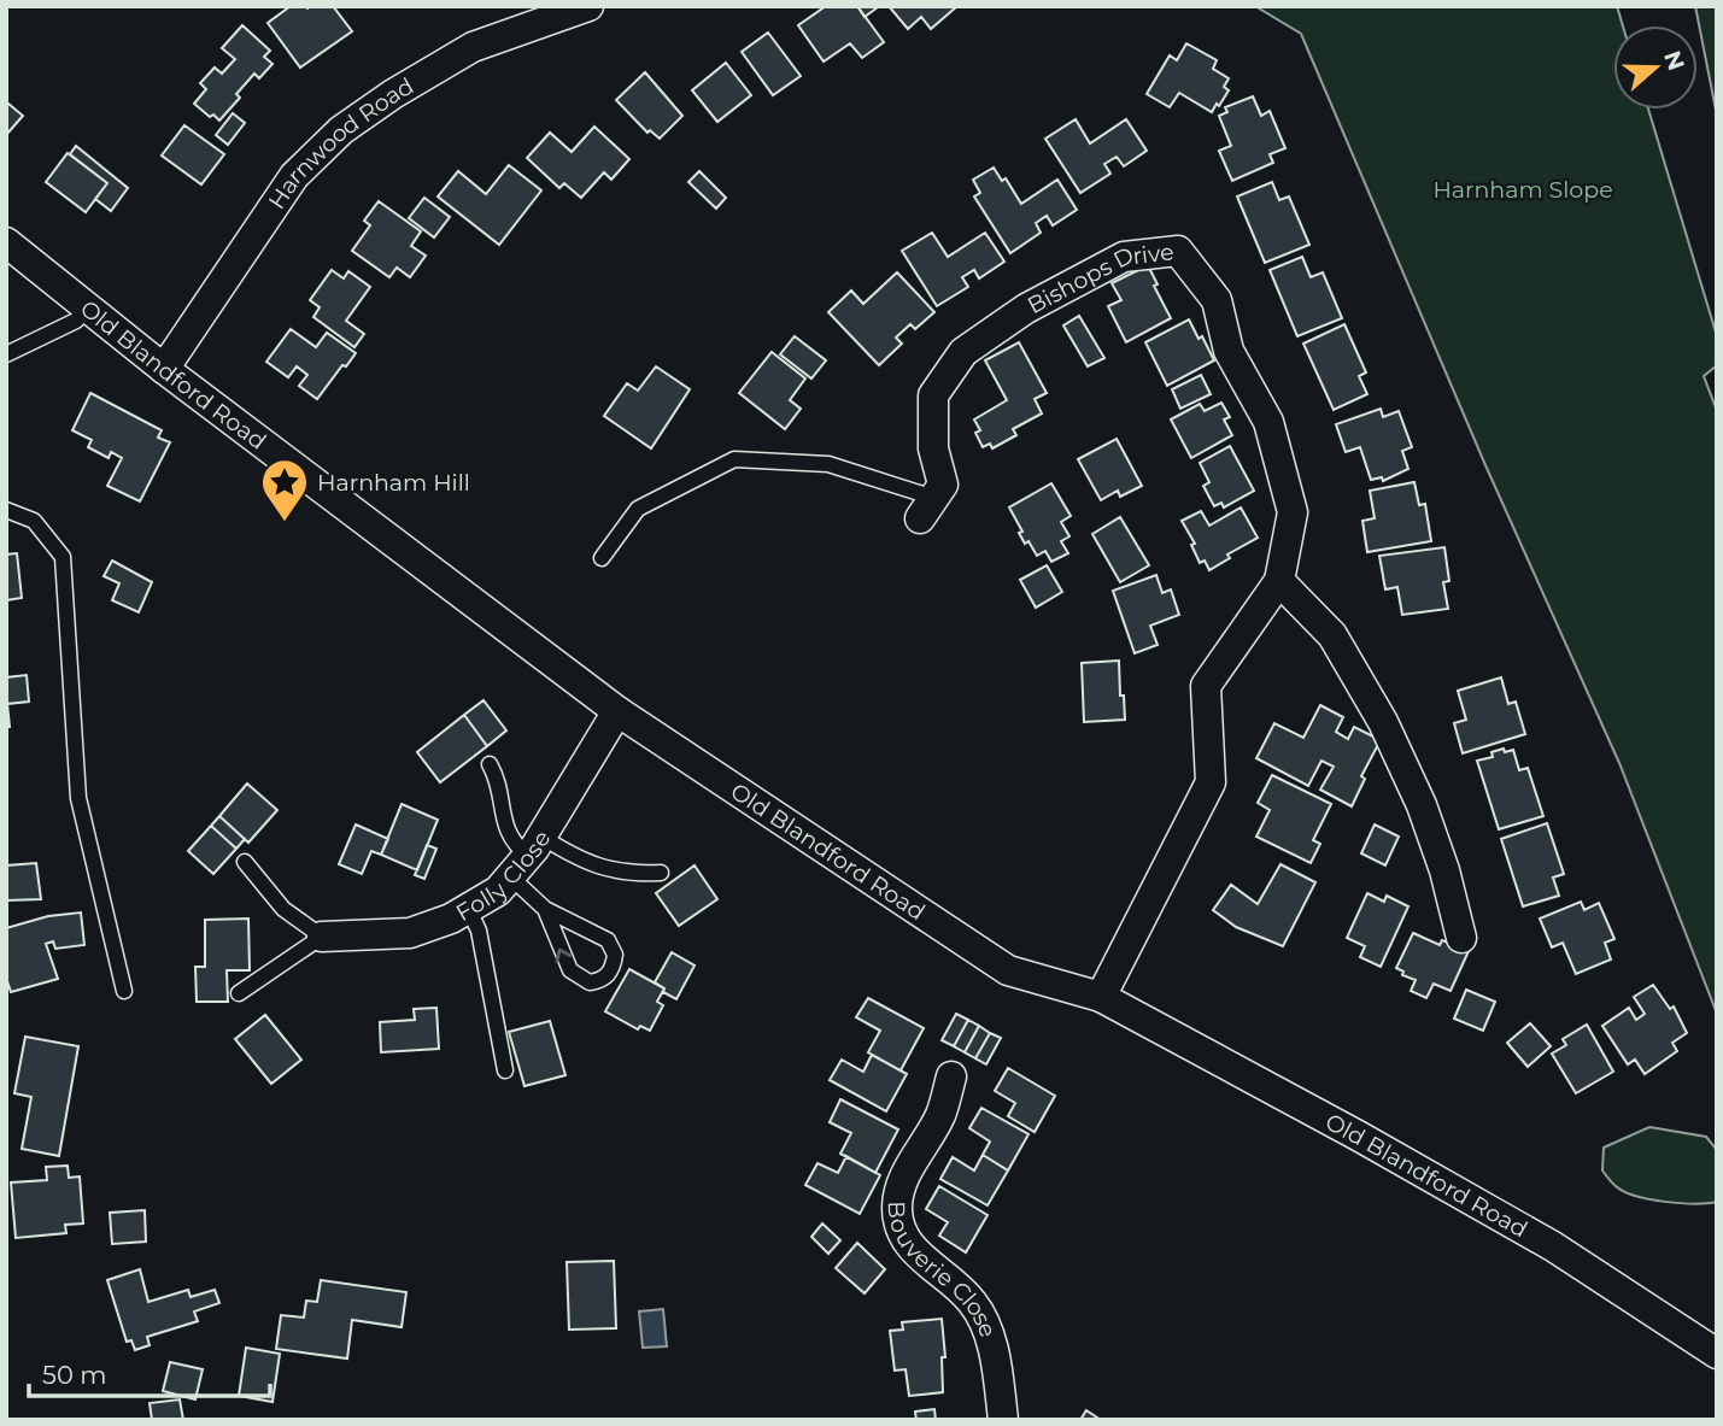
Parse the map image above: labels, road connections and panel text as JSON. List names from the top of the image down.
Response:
{
  "streets": {
    "street": [
      "Harnwood Road",
      "Bishops Drive",
      "Old Blandford Road",
      "Folly Close",
      "Bouverie Close"
    ]
  },
  "crossings": [
    ["Harnwood Road", "Old Blandford Road"],
    ["Bishops Drive", "Old Blandford Road"],
    ["Old Blandford Road", "Folly Close"]
  ],
  "parks": ["Harnham Slope"],
  "places": {
    "place": ["Harnham Hill"]
  },
  "scale_bar": "50 m",
  "north": "right"
}
